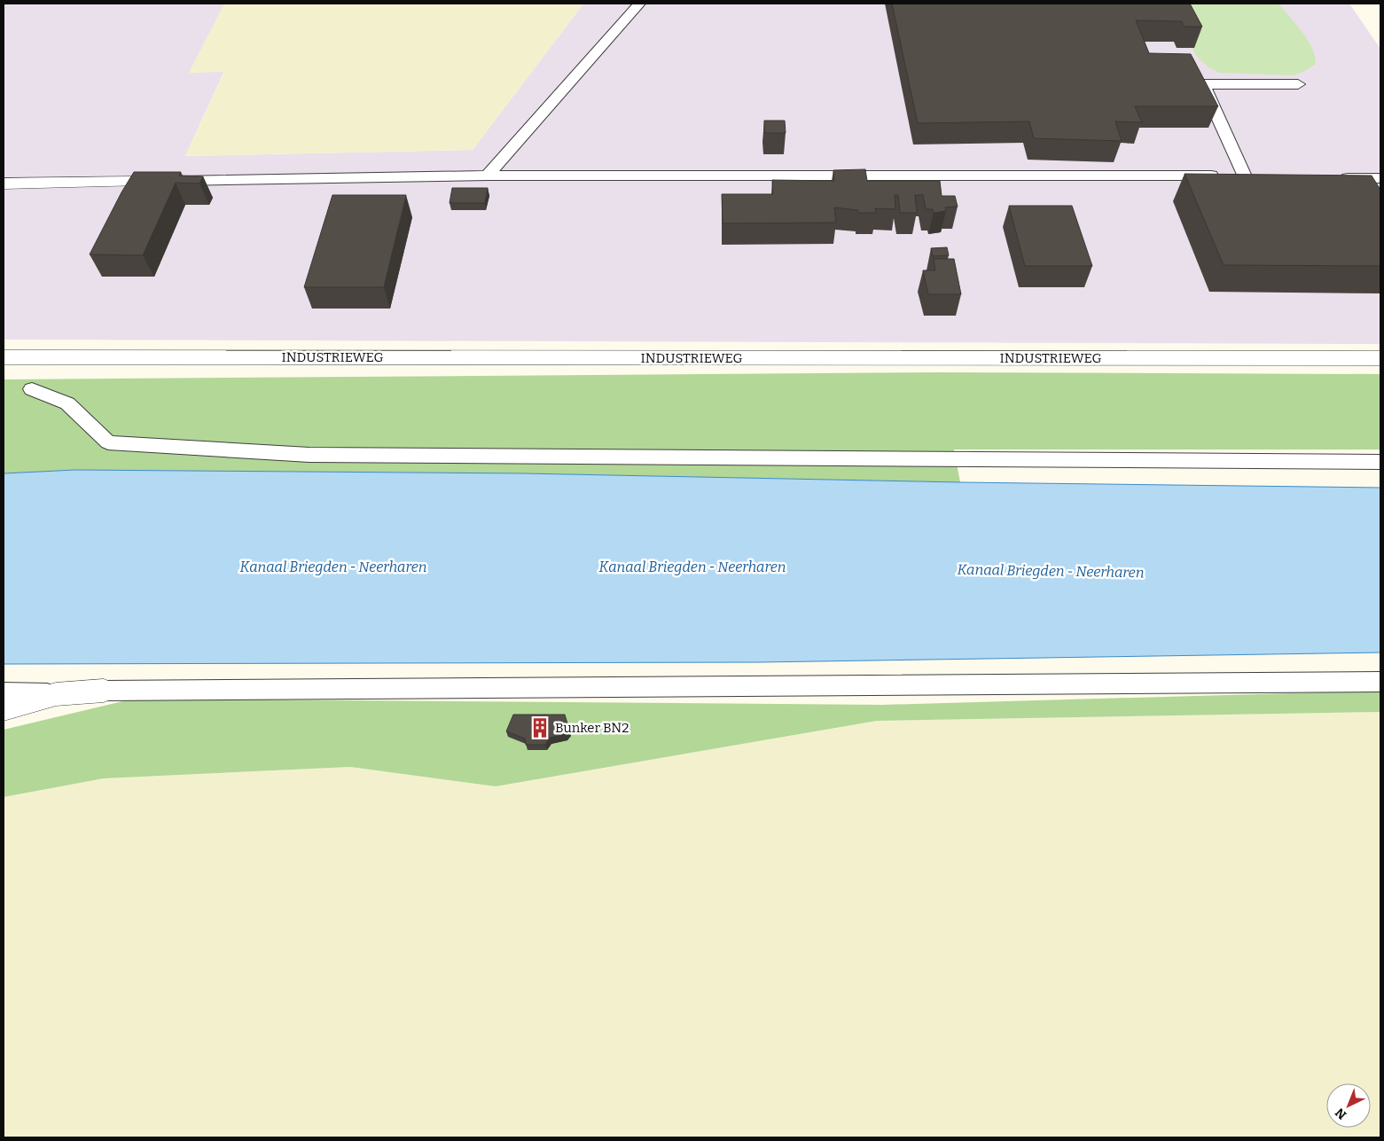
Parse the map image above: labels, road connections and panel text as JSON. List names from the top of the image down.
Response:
{
  "streets": {
    "street": ["INDUSTRIEWEG"]
  },
  "water": ["Kanaal Briegden - Neerharen"],
  "places": {
    "building": ["Bunker BN2"]
  },
  "north": "bottom left"
}
